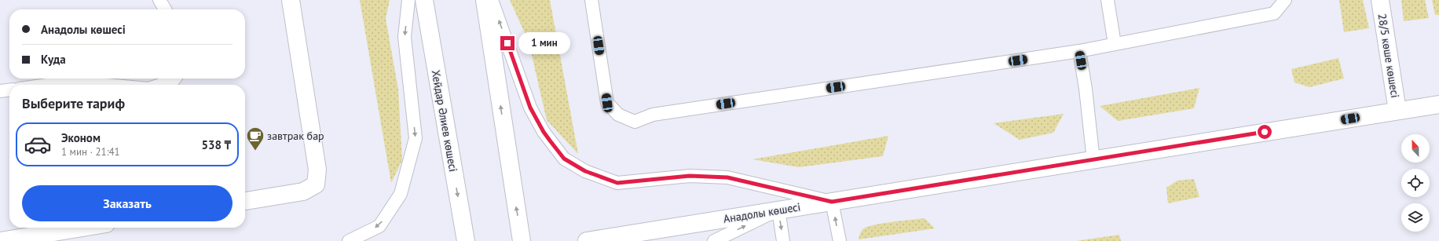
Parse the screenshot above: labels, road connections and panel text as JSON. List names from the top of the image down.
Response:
{
  "streets": {
    "street": ["28/5 көше көшесі", "Хейдар Әлиев көшесі", "Анадолы көшесі"]
  },
  "crossings": [
    ["28/5 көше көшесі", "Анадолы көшесі"]
  ],
  "places": {
    "cafe": ["завтрак бар"]
  },
  "north": "top",
  "page": {
    "banner": ["Анадолы көшесі", "Куда"],
    "bubble": "1 мин",
    "heading": "Выберите тариф",
    "list": [
      {
        "name": "Эконом",
        "note": "1 мин · 21:41",
        "value": "538 ₸"
      }
    ],
    "buttons": "Заказать"
  }
}
